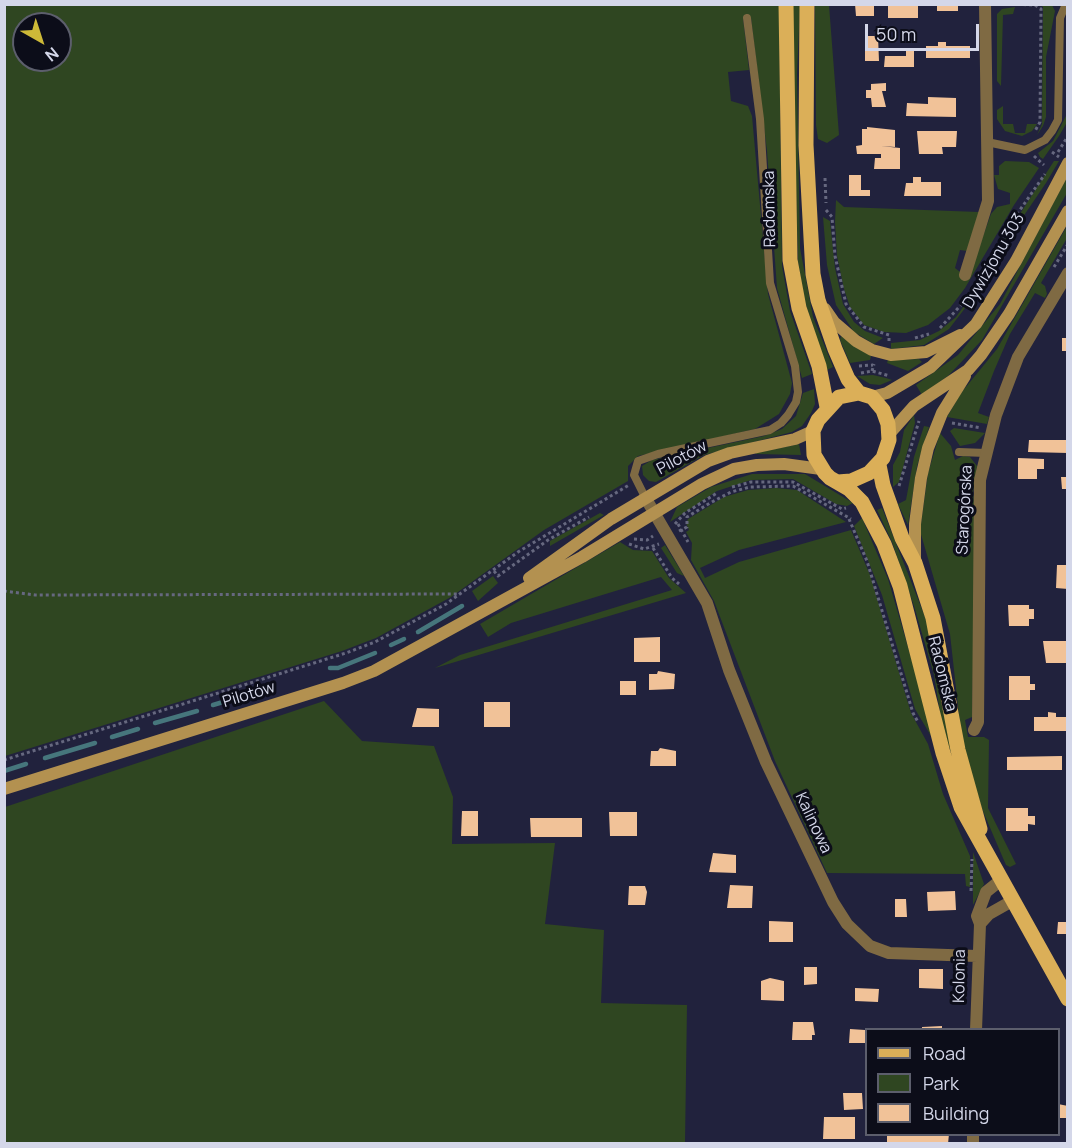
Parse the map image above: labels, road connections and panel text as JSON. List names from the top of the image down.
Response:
{
  "streets": {
    "main road": ["Radomska", "Dywizjonu 303", "Pilotów"],
    "street": ["Starogórska", "Kalinowa", "Kolonia"]
  },
  "crossings": [
    ["Radomska", "Dywizjonu 303"],
    ["Radomska", "Pilotów"],
    ["Radomska", "Kolonia"],
    ["Dywizjonu 303", "Pilotów"],
    ["Pilotów", "Kalinowa"],
    ["Kalinowa", "Kolonia"]
  ],
  "legend": ["Road", "Park", "Building"],
  "scale_bar": "50 m",
  "north": "bottom right"
}
